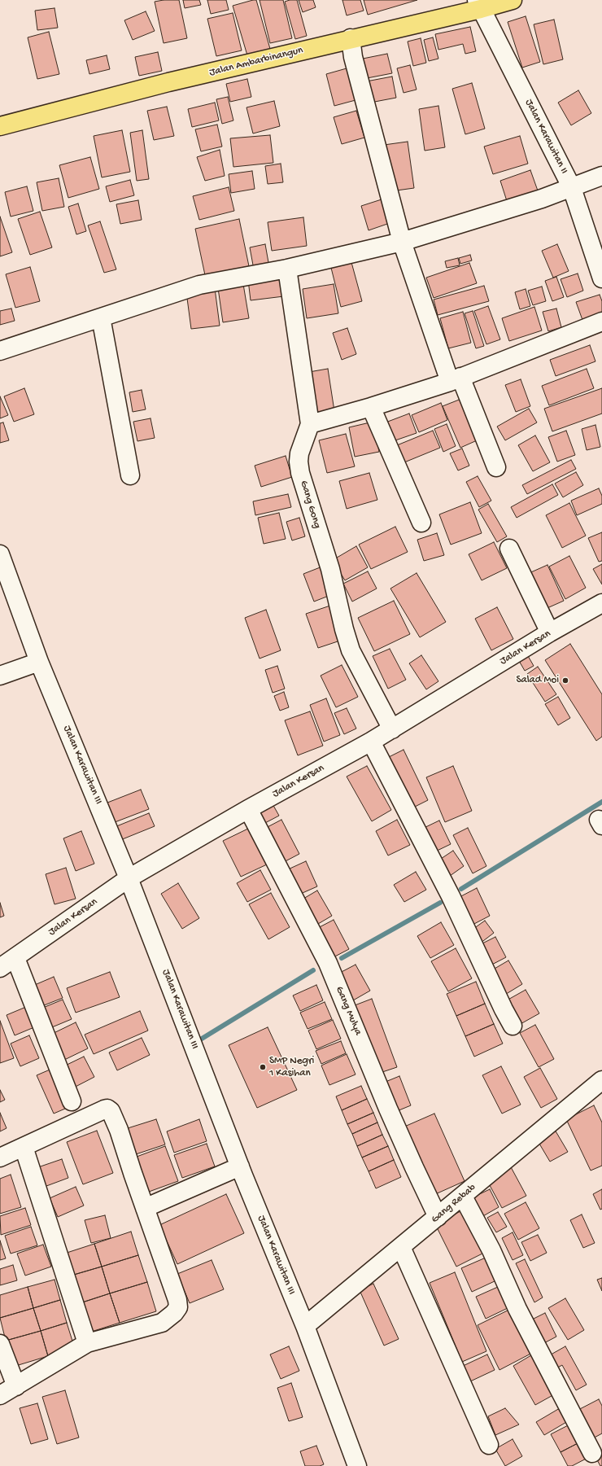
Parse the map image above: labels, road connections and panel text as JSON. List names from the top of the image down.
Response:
{
  "streets": {
    "main road": ["Jalan Ambarbinangun"],
    "street": [
      "Jalan Karawitan II",
      "Gang Gong",
      "Jalan Kersan",
      "Jalan Karawitan III",
      "Gang Mulya",
      "Gang Rebab"
    ]
  },
  "crossings": [
    ["Jalan Ambarbinangun", "Jalan Karawitan II"],
    ["Gang Gong", "Jalan Kersan"],
    ["Jalan Kersan", "Jalan Karawitan III"],
    ["Jalan Kersan", "Gang Mulya"],
    ["Jalan Karawitan III", "Gang Rebab"],
    ["Gang Mulya", "Gang Rebab"]
  ],
  "places": ["Salad Moi", "SMP Negri 1 Kasihan"]
}
